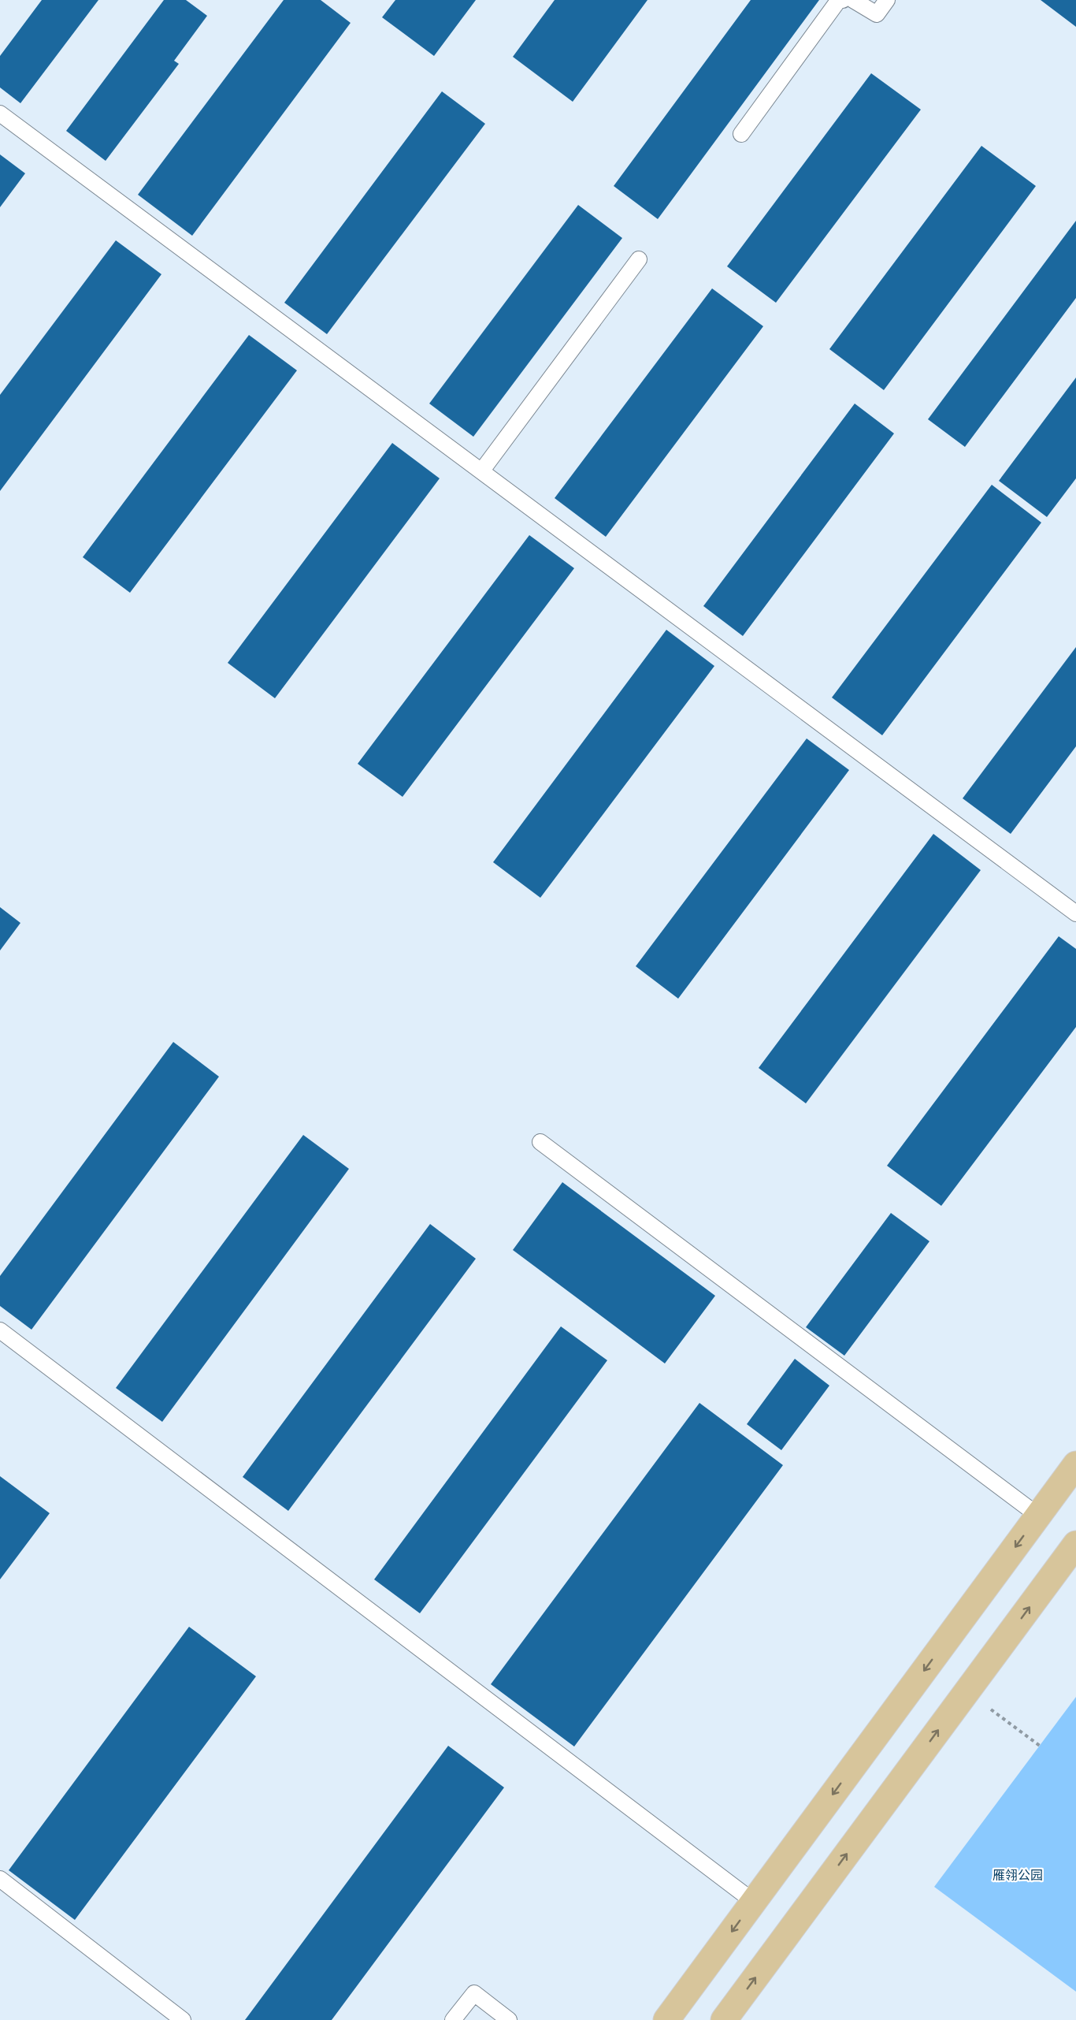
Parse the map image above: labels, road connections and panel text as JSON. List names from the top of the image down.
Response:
{
  "parks": ["雁翎公园"]
}
